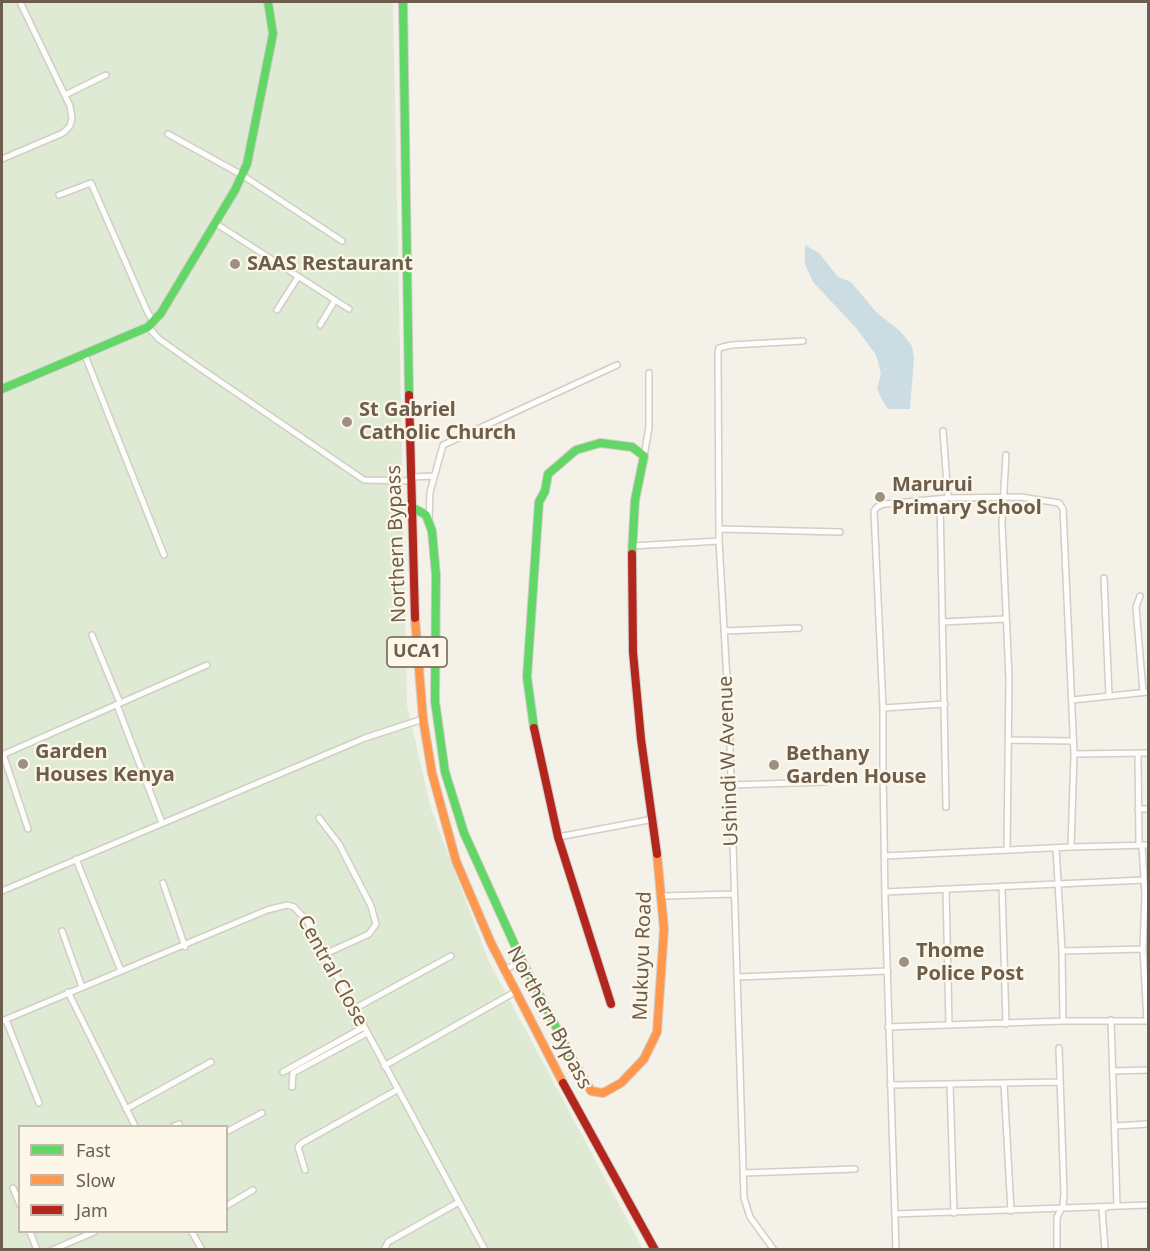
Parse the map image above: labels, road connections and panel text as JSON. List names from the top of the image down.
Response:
{
  "streets": {
    "street": [
      "Northern Bypass",
      "UCA1",
      "Ushindi W Avenue",
      "Mukuyu Road",
      "Central Close"
    ]
  },
  "places": [
    "SAAS Restaurant",
    "St Gabriel Catholic Church",
    "Marurui Primary School",
    "Garden Houses Kenya",
    "Bethany Garden House",
    "Thome Police Post"
  ],
  "legend": ["Fast", "Slow", "Jam"]
}
